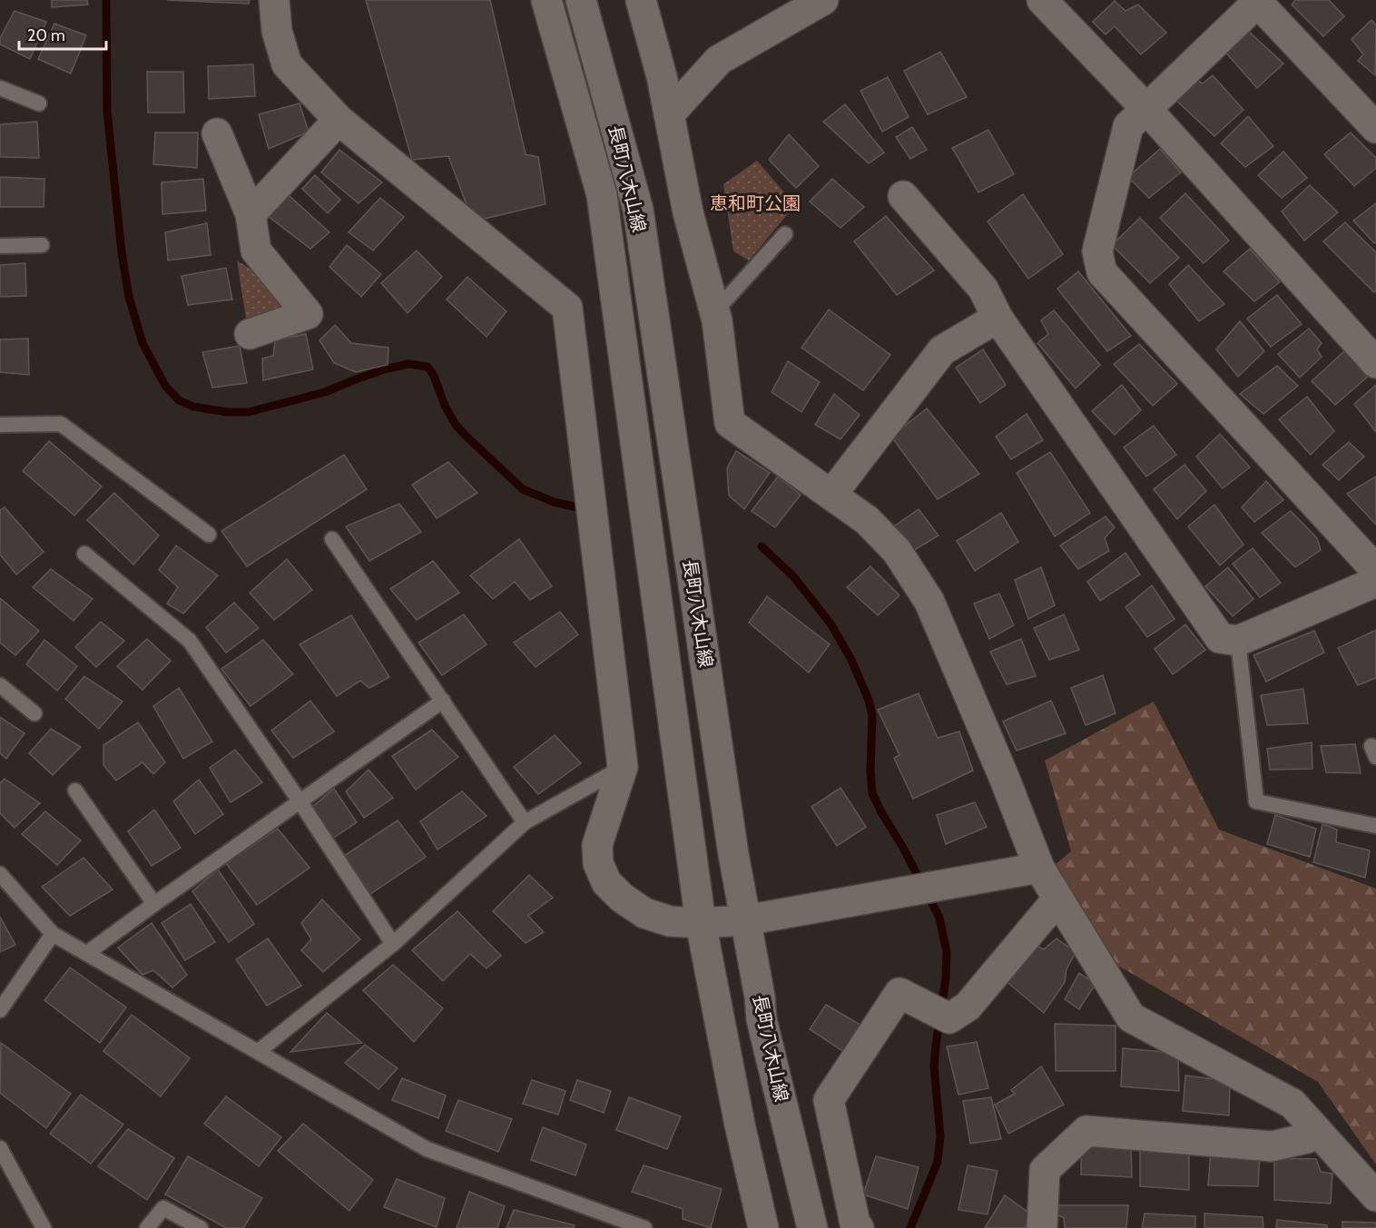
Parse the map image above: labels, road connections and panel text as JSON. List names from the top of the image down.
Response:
{
  "streets": {
    "street": ["長町八木山線"]
  },
  "parks": ["恵和町公園"],
  "scale_bar": "20 m"
}
